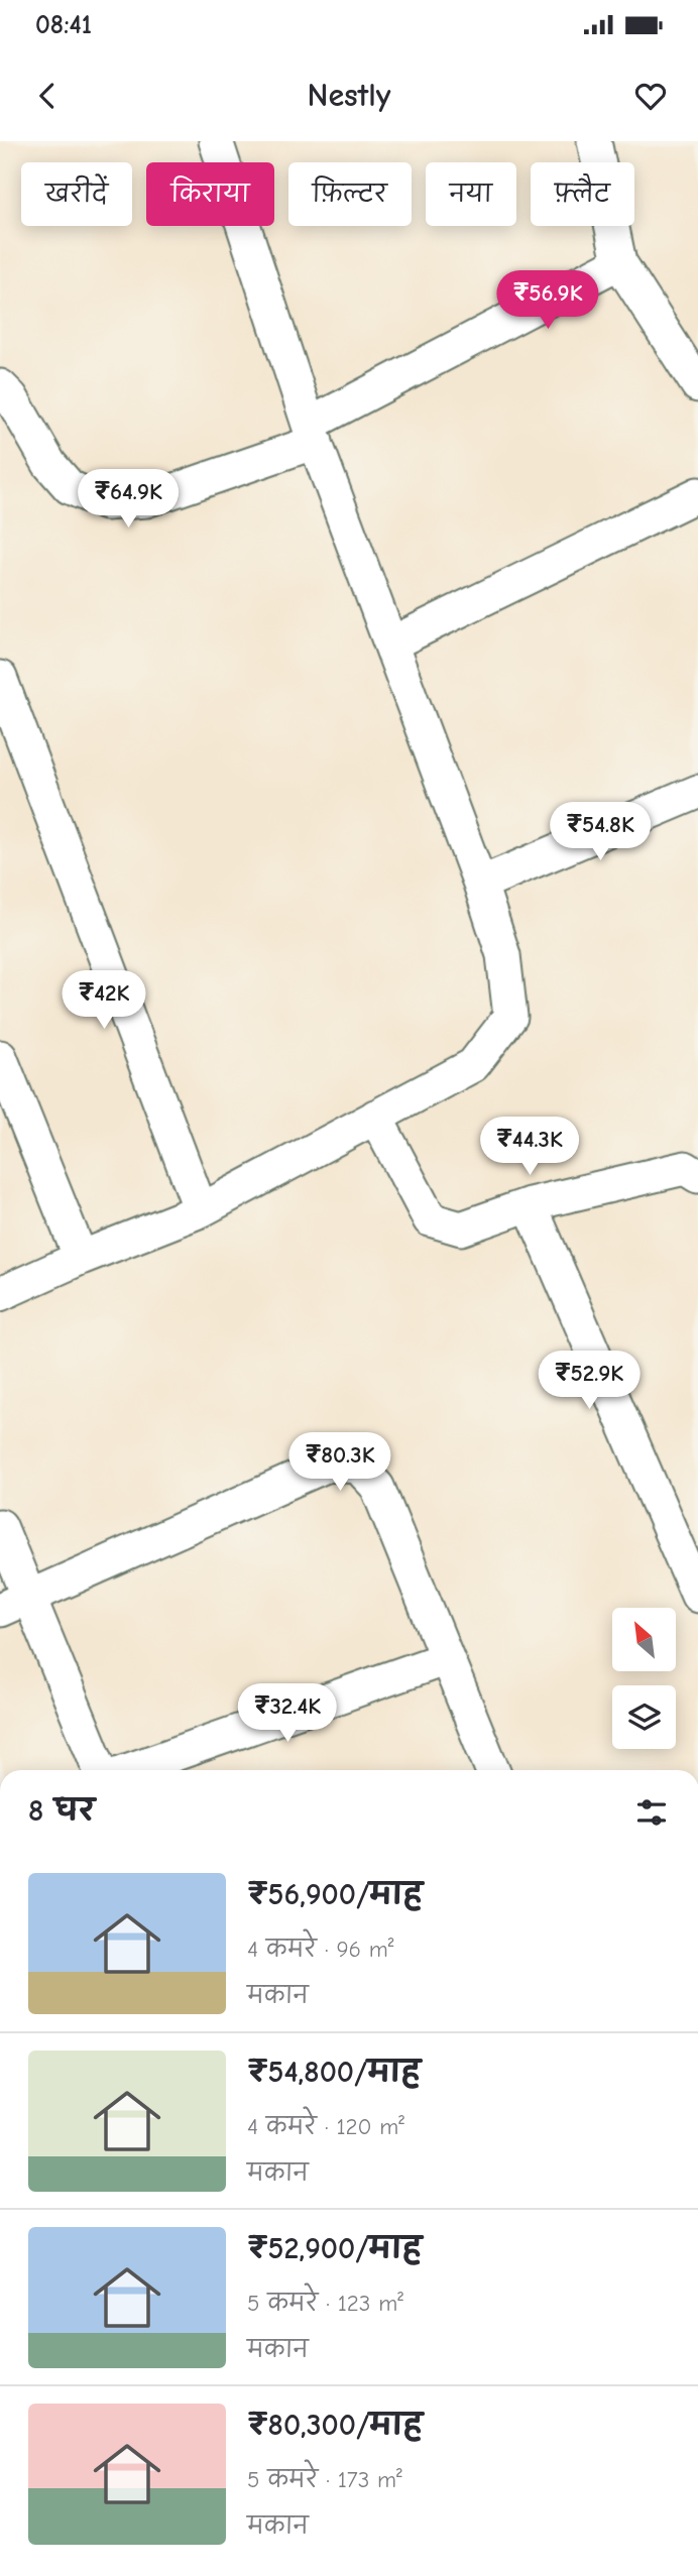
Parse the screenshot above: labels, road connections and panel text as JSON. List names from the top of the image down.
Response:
{
  "north": "top left",
  "page": {
    "status": "08:41",
    "header": "Nestly",
    "chip": [
      "खरीदें",
      "किराया",
      "फ़िल्टर",
      "नया",
      "फ़्लैट"
    ],
    "price": [
      "₹56.9K",
      "₹64.9K",
      "₹54.8K",
      "₹42K",
      "₹44.3K",
      "₹52.9K",
      "₹80.3K",
      "₹32.4K"
    ],
    "heading": "8 घर",
    "list": [
      {
        "name": "₹56,900/माह",
        "note": "4 कमरे · 96 m² · मकान"
      },
      {
        "name": "₹54,800/माह",
        "note": "4 कमरे · 120 m² · मकान"
      },
      {
        "name": "₹52,900/माह",
        "note": "5 कमरे · 123 m² · मकान"
      },
      {
        "name": "₹80,300/माह",
        "note": "5 कमरे · 173 m² · मकान"
      }
    ]
  }
}
